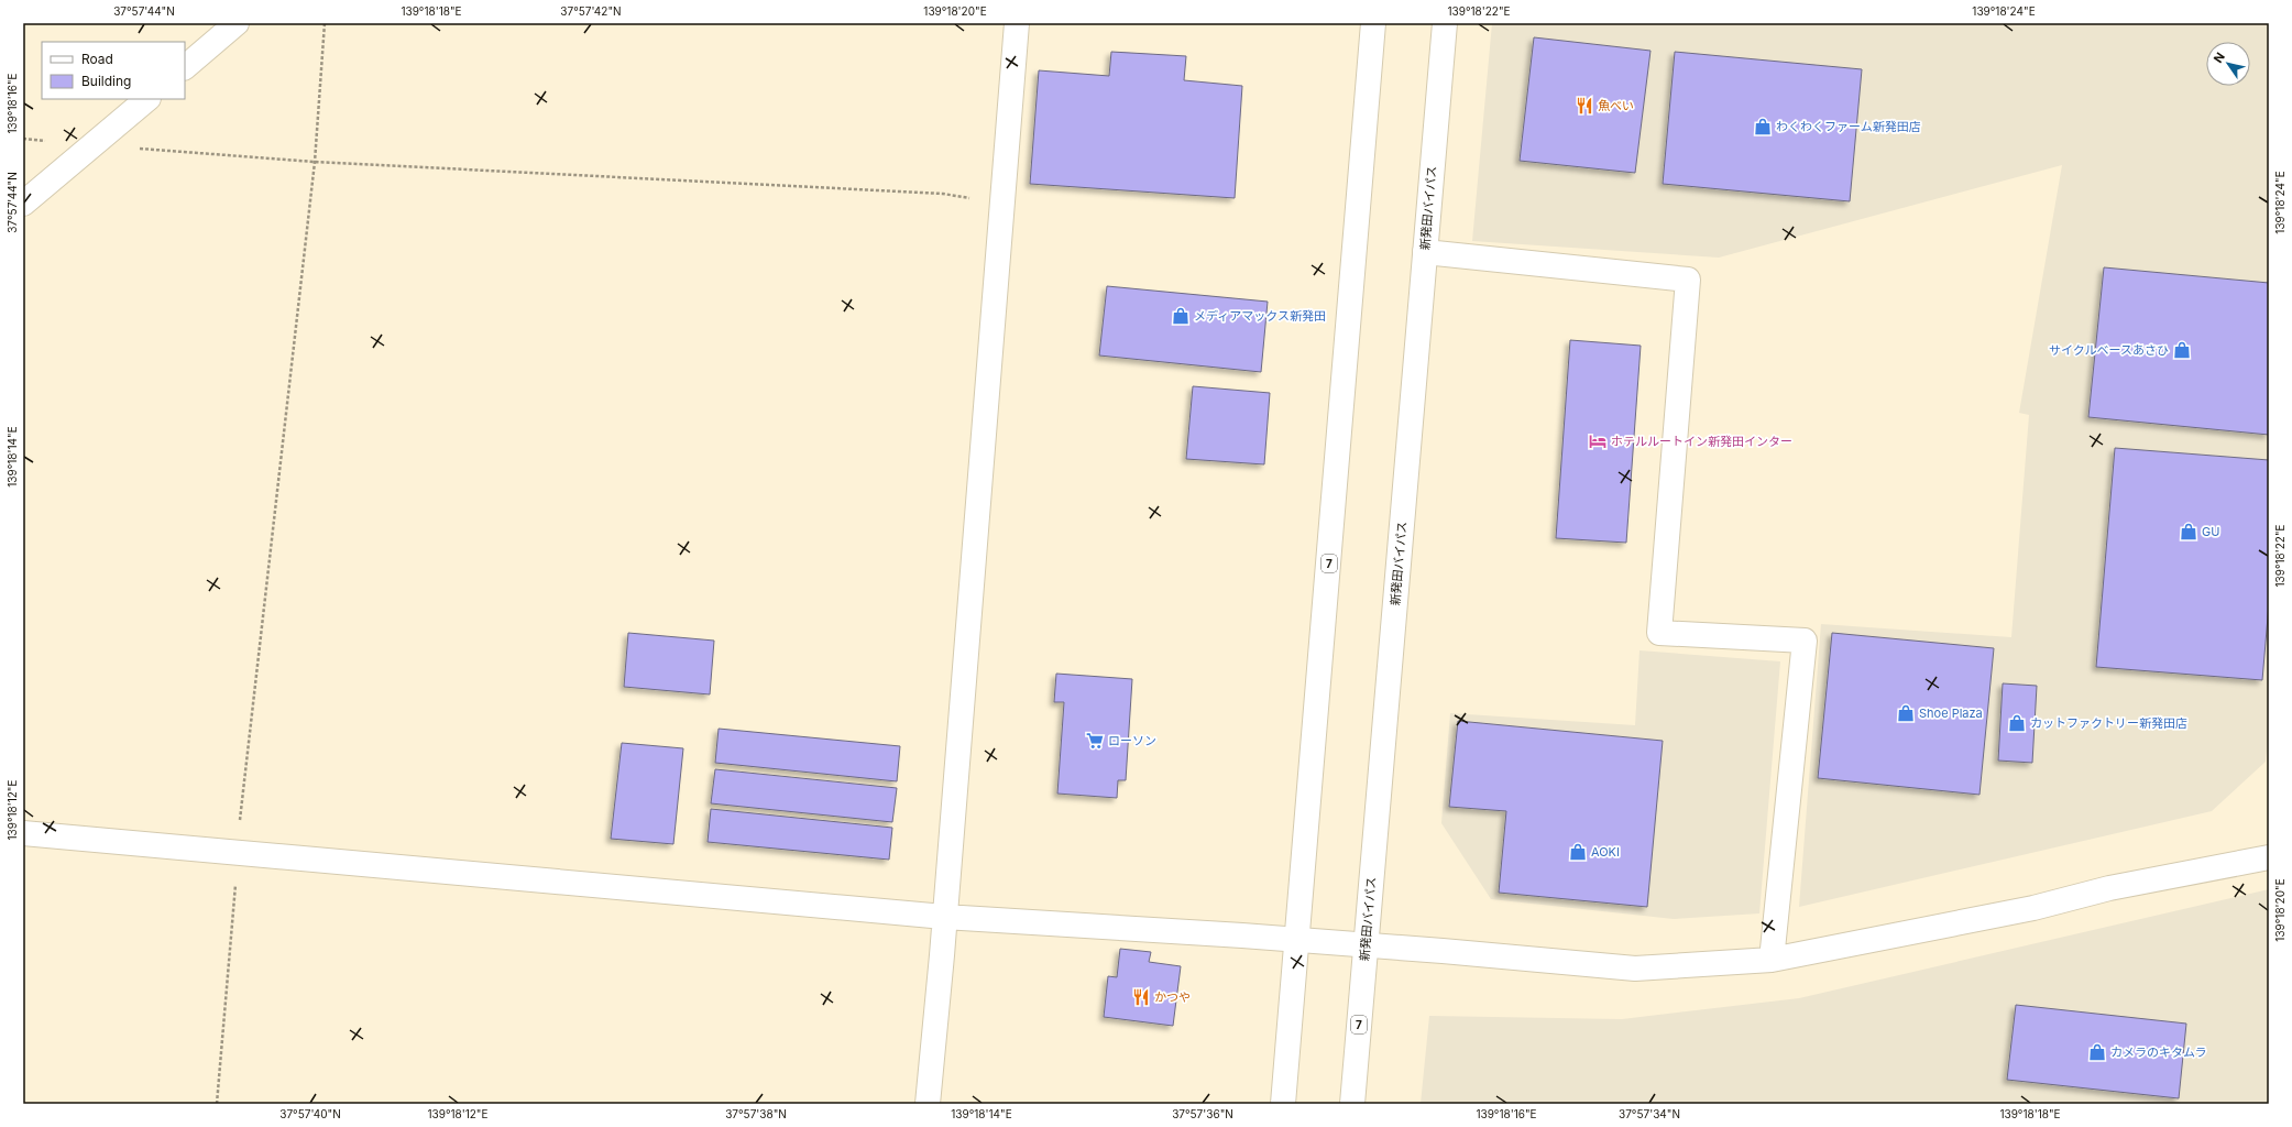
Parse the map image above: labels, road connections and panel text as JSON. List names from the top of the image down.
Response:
{
  "streets": {
    "main road": ["新発田バイパス", "7"]
  },
  "places": {
    "restaurant": ["魚べい", "かつや"],
    "shop": [
      "わくわくファーム新発田店",
      "メディアマックス新発田",
      "サイクルベースあさひ",
      "GU",
      "Shoe Plaza",
      "カットファクトリー新発田店",
      "AOKI",
      "カメラのキタムラ"
    ],
    "hotel": ["ホテルルートイン新発田インター"],
    "supermarket": ["ローソン"]
  },
  "legend": ["Road", "Building"],
  "north": "top left",
  "coordinates": [
    "37°57'44\"N",
    "139°18'18\"E",
    "37°57'42\"N",
    "139°18'20\"E",
    "139°18'22\"E",
    "139°18'24\"E",
    "139°18'16\"E",
    "139°18'14\"E",
    "139°18'12\"E",
    "37°57'40\"N",
    "37°57'38\"N",
    "37°57'36\"N",
    "37°57'34\"N"
  ]
}
